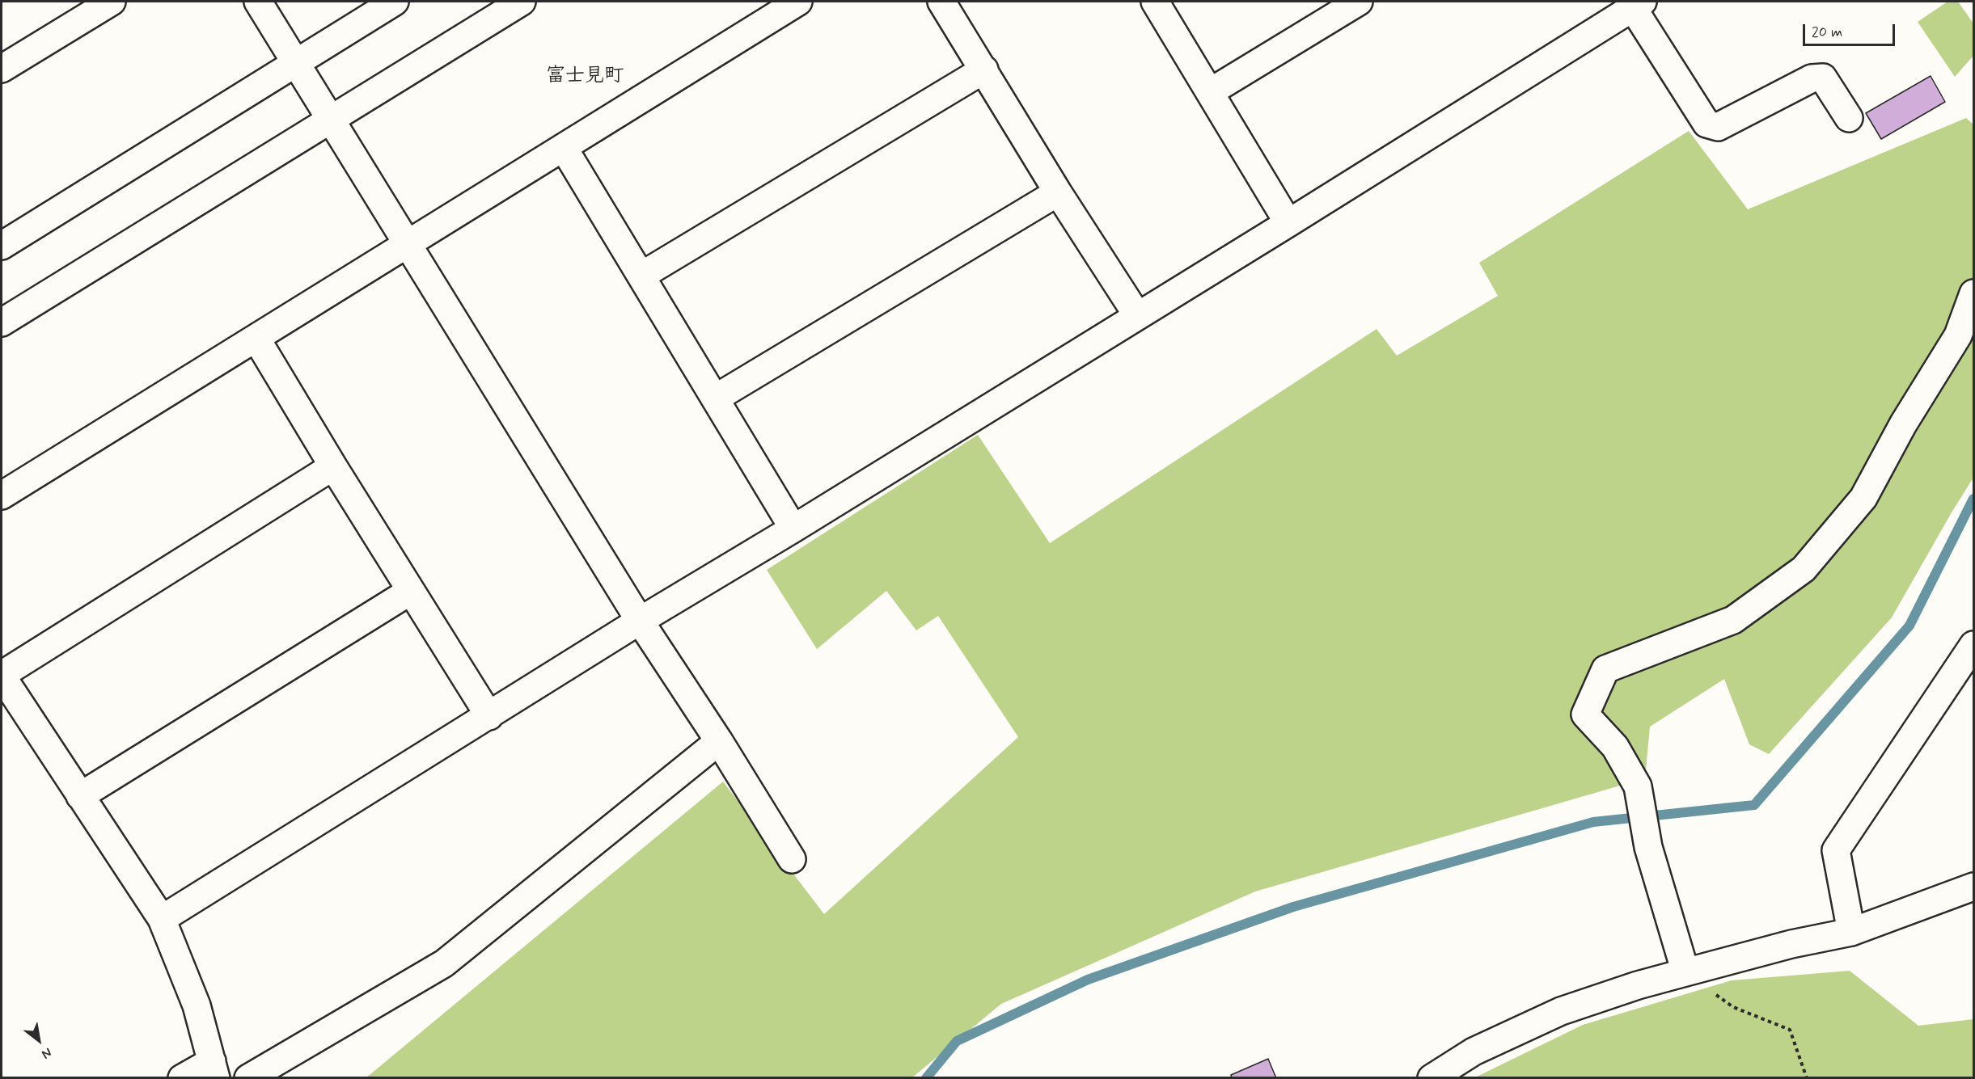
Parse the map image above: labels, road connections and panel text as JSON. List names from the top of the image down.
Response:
{
  "districts": ["富士見町"],
  "scale_bar": "20 m",
  "north": "bottom right"
}
